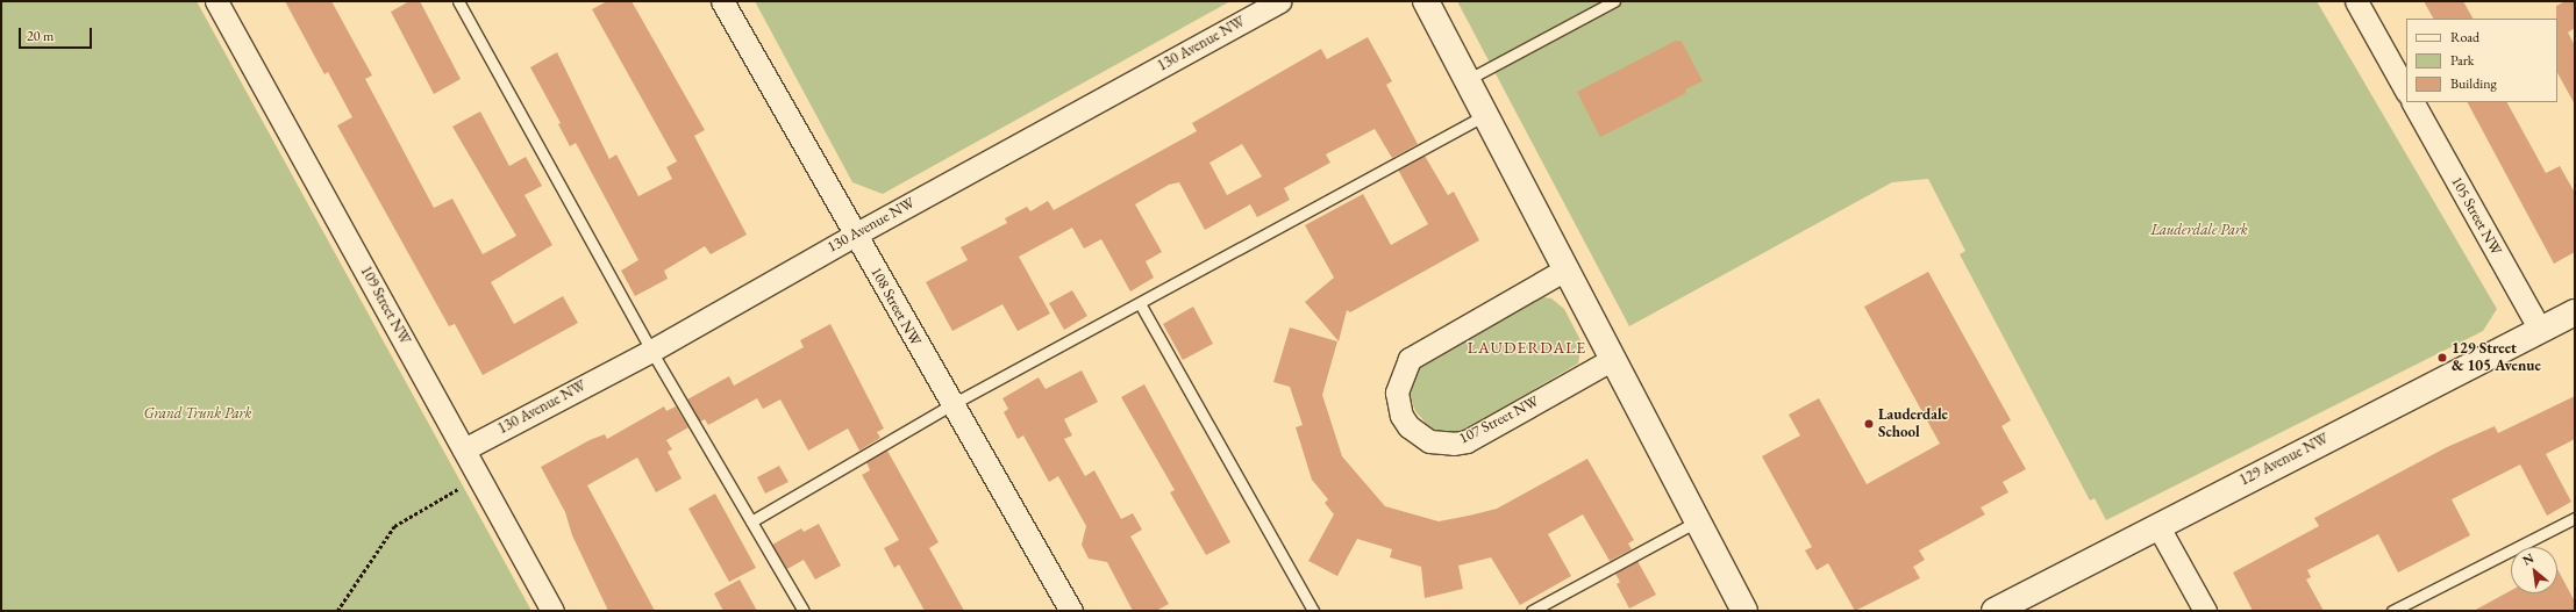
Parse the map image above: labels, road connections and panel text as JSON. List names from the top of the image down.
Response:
{
  "streets": {
    "street": [
      "130 Avenue NW",
      "105 Street NW",
      "109 Street NW",
      "108 Street NW",
      "107 Street NW",
      "129 Avenue NW"
    ]
  },
  "crossings": [
    ["130 Avenue NW", "109 Street NW"],
    ["130 Avenue NW", "108 Street NW"],
    ["105 Street NW", "129 Avenue NW"]
  ],
  "districts": ["LAUDERDALE"],
  "parks": ["Lauderdale Park", "Grand Trunk Park"],
  "places": ["129 Street & 105 Avenue", "Lauderdale School"],
  "legend": ["Road", "Park", "Building"],
  "scale_bar": "20 m",
  "north": "top left"
}
